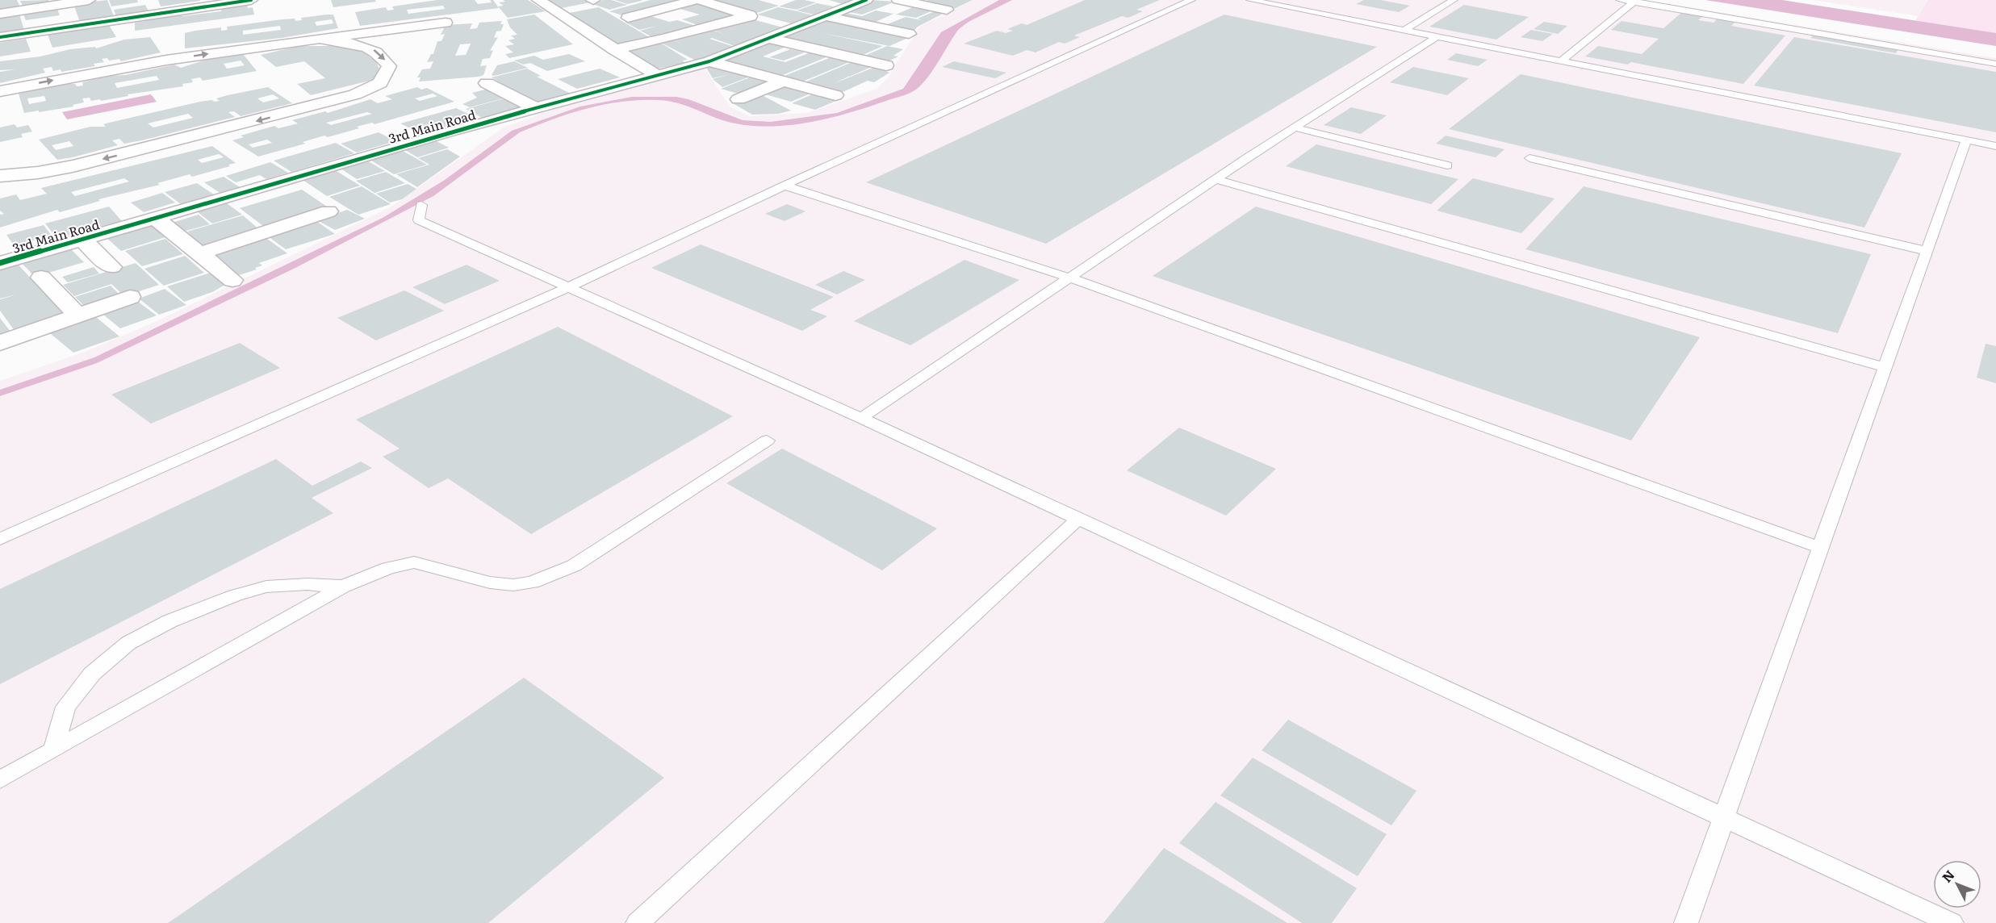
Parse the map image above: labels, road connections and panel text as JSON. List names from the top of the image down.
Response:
{
  "streets": {
    "street": ["3rd Main Road"]
  },
  "north": "top left"
}
